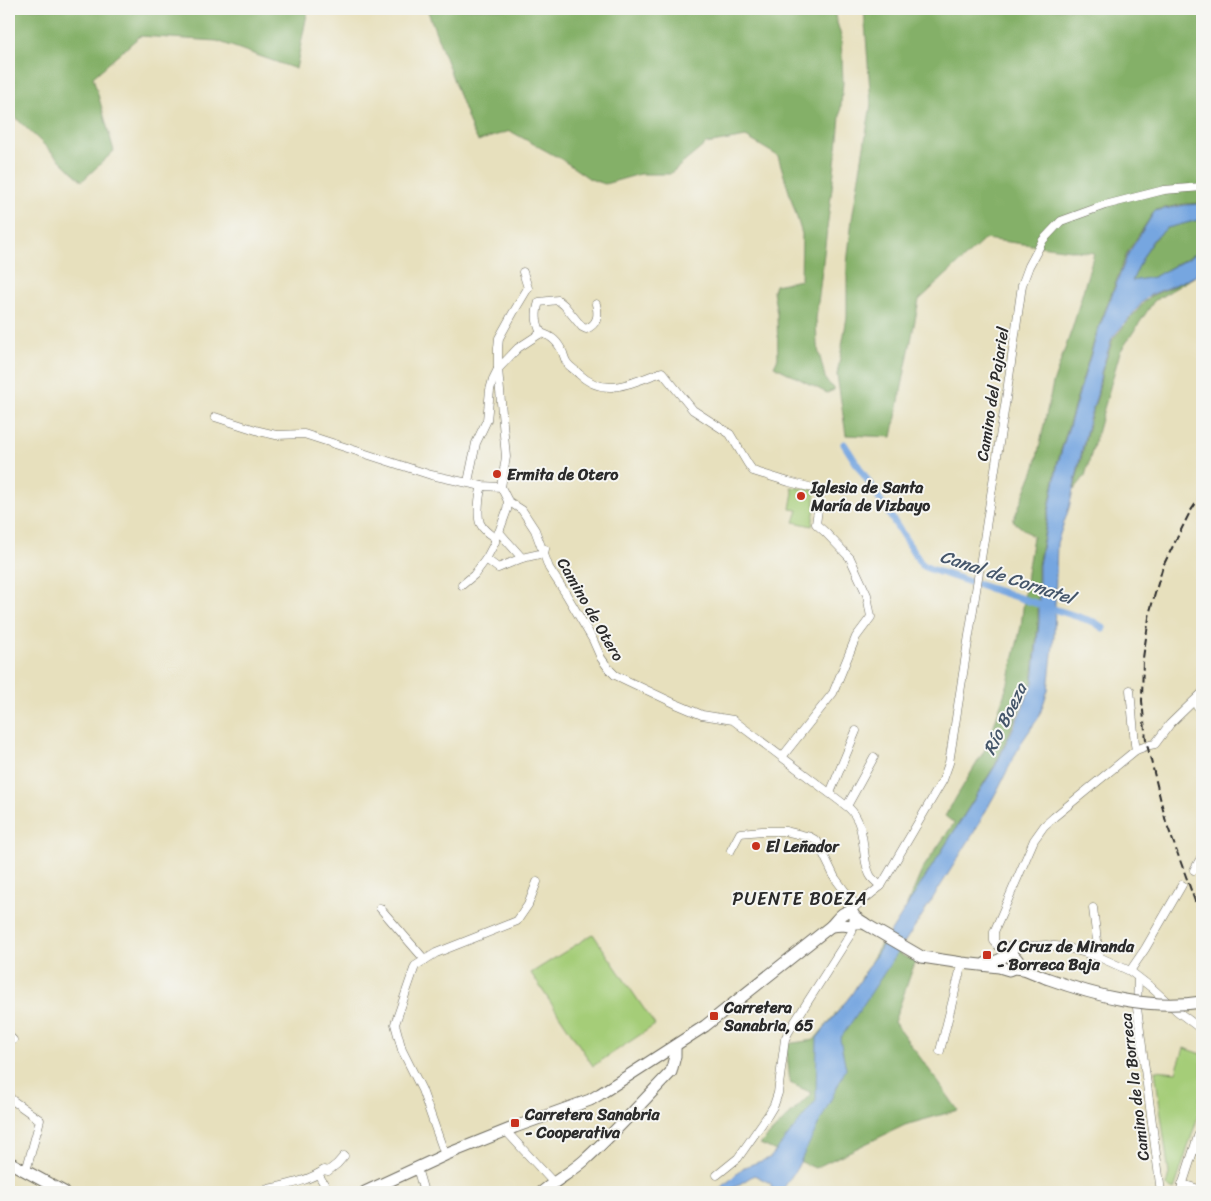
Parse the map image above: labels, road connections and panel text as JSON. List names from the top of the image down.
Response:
{
  "streets": {
    "street": ["Camino del Pajariel", "Camino de Otero", "Camino de la Borreca"]
  },
  "crossings": [
    ["Camino del Pajariel", "Camino de Otero"]
  ],
  "districts": ["PUENTE BOEZA"],
  "water": ["Canal de Cornatel", "Río Boeza"],
  "places": {
    "other": ["Ermita de Otero", "Iglesia de Santa María de Vizbayo", "El Leñador"],
    "transit": ["C/ Cruz de Miranda - Borreca Baja", "Carretera Sanabria, 65", "Carretera Sanabria - Cooperativa"]
  }
}
